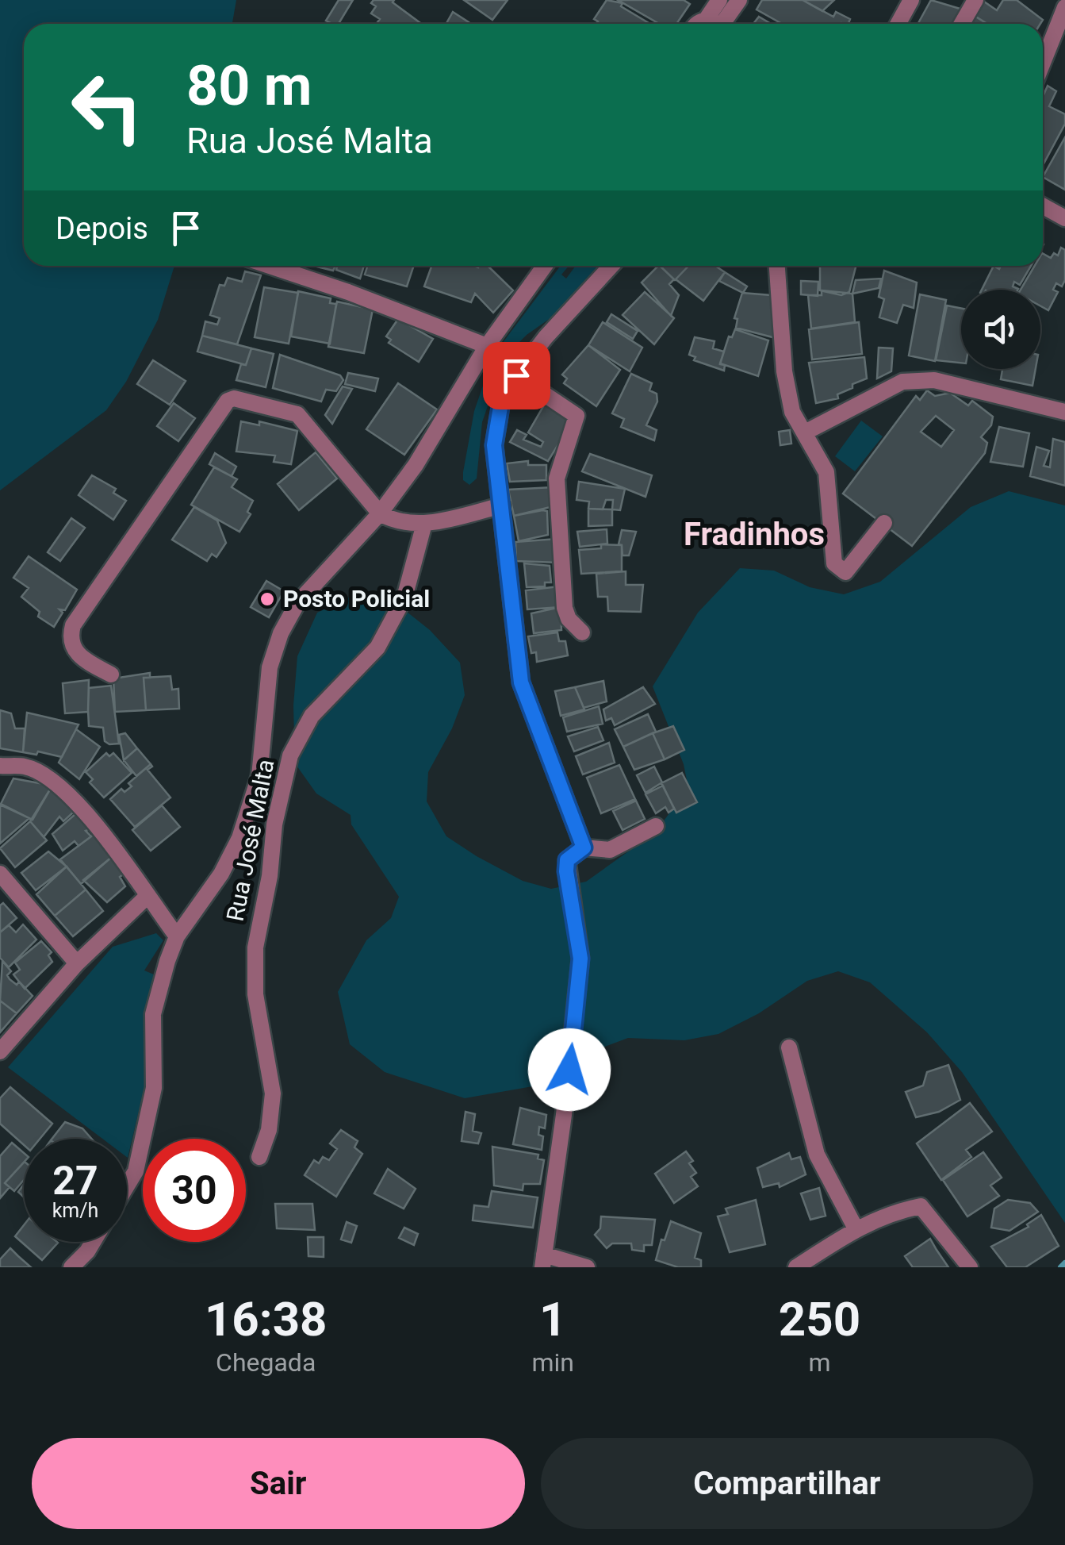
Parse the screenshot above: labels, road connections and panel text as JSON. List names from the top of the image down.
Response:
{
  "streets": {
    "street": ["Rua José Malta"]
  },
  "districts": ["Fradinhos"],
  "places": ["Posto Policial"],
  "page": {
    "turn": ["80 m", "Rua José Malta"],
    "then": "Depois",
    "speed": "27 km/h",
    "limit": "30",
    "eta": [
      "16:38",
      "Chegada",
      "1",
      "min",
      "250",
      "m"
    ],
    "buttons": ["Sair", "Compartilhar"]
  }
}
